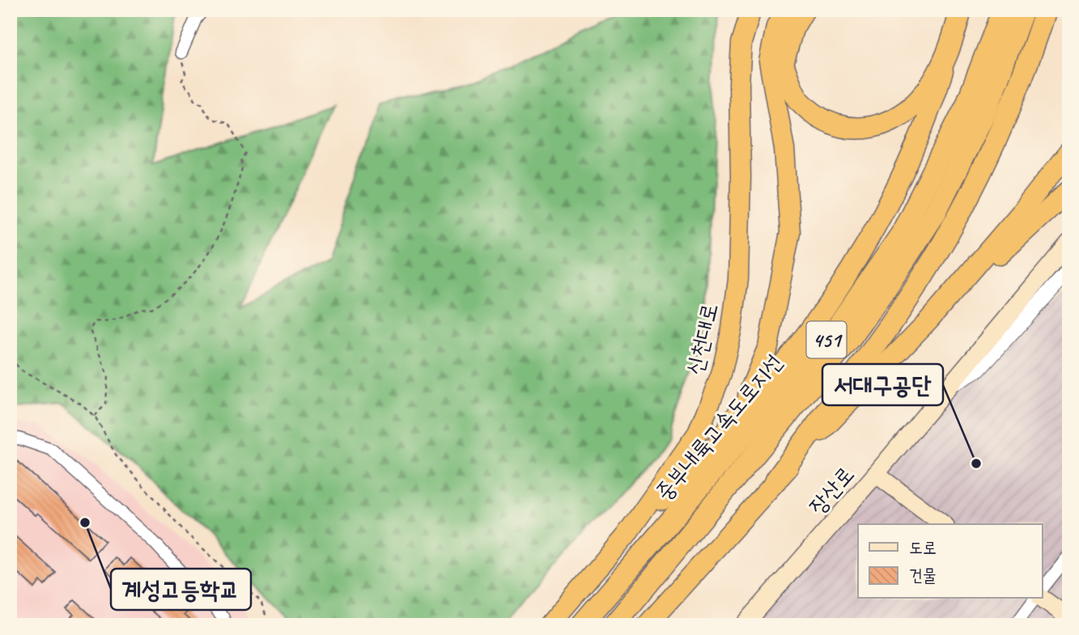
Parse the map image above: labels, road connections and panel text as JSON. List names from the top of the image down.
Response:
{
  "streets": {
    "highway": ["신천대로", "451", "중부내륙고속도로지선"],
    "main road": ["장산로"]
  },
  "places": ["서대구공단", "계성고등학교"],
  "legend": ["도로", "건물"]
}
